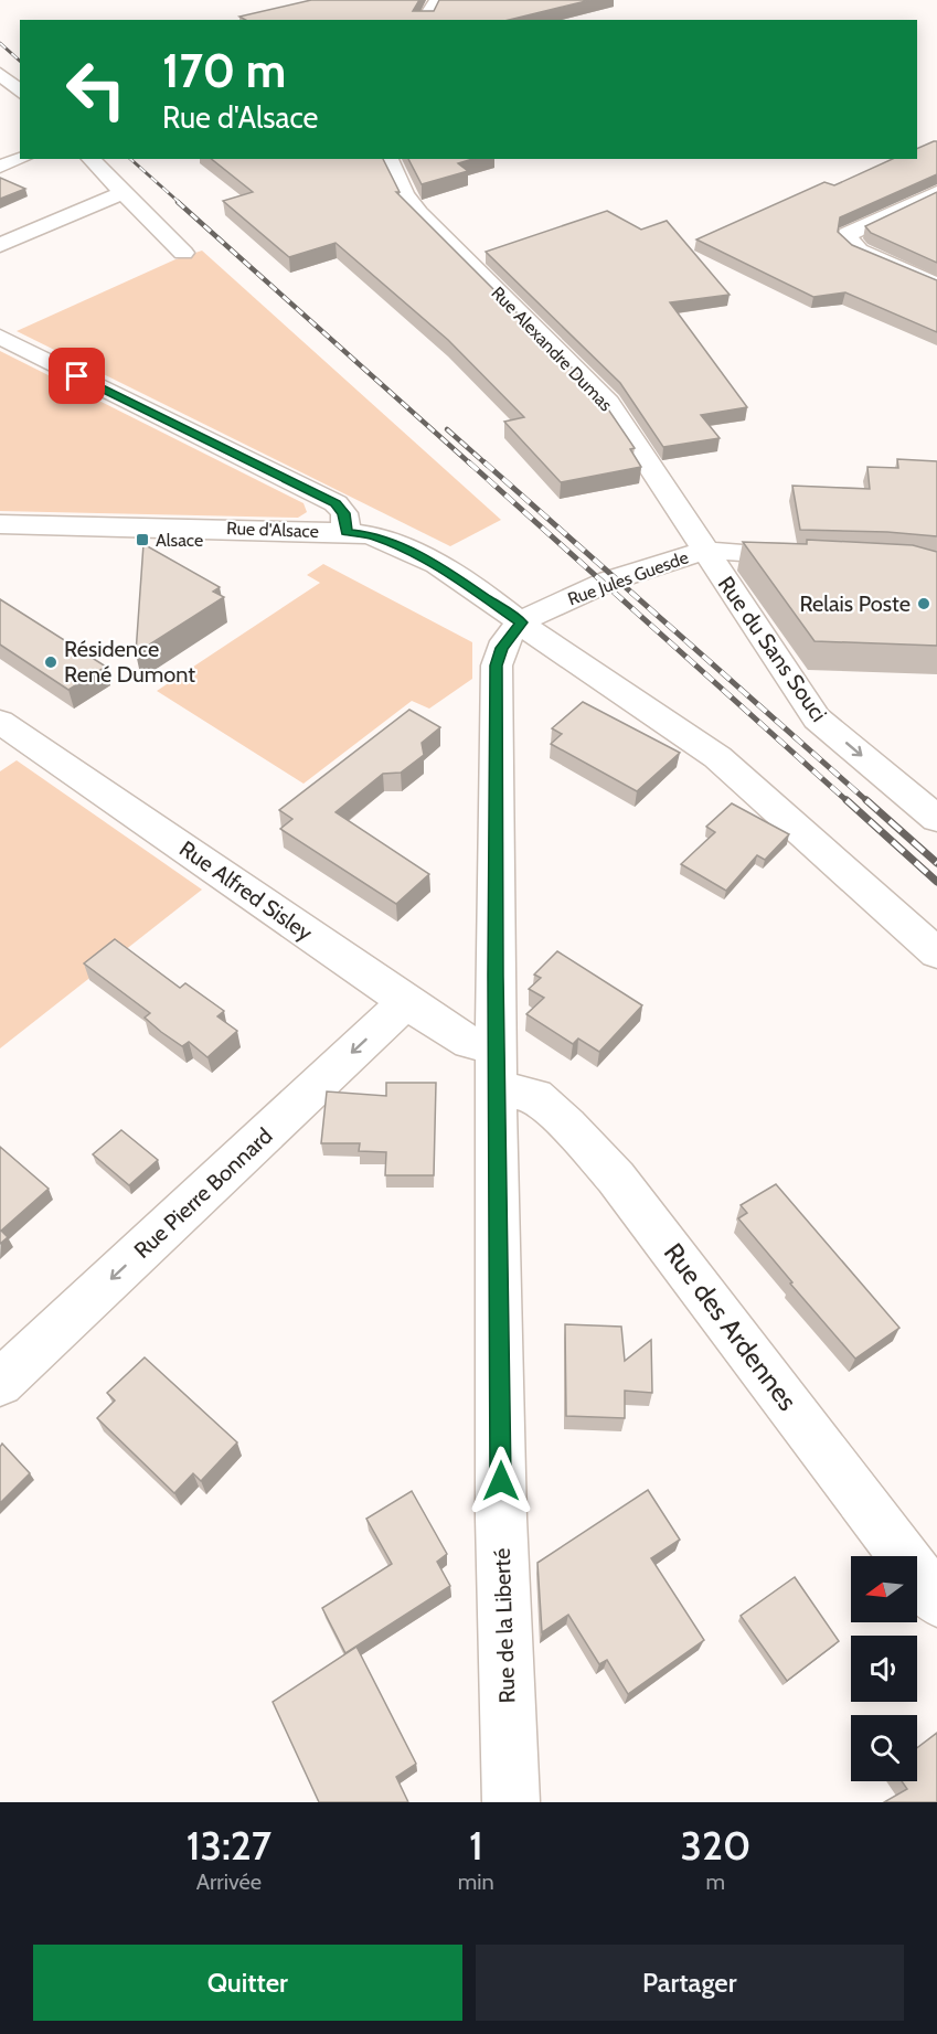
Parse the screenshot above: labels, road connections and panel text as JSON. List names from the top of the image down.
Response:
{
  "streets": {
    "street": [
      "Rue Alexandre Dumas",
      "Rue d'Alsace",
      "Rue Jules Guesde",
      "Rue du Sans Souci",
      "Rue Alfred Sisley",
      "Rue Pierre Bonnard",
      "Rue des Ardennes",
      "Rue de la Liberté"
    ]
  },
  "crossings": [
    ["Rue Alexandre Dumas", "Rue Jules Guesde"],
    ["Rue Alexandre Dumas", "Rue du Sans Souci"],
    ["Rue d'Alsace", "Rue Jules Guesde"],
    ["Rue d'Alsace", "Rue de la Liberté"],
    ["Rue Jules Guesde", "Rue du Sans Souci"],
    ["Rue Jules Guesde", "Rue de la Liberté"],
    ["Rue Alfred Sisley", "Rue Pierre Bonnard"],
    ["Rue Alfred Sisley", "Rue des Ardennes"],
    ["Rue Alfred Sisley", "Rue de la Liberté"],
    ["Rue des Ardennes", "Rue de la Liberté"]
  ],
  "one_way": ["Rue du Sans Souci", "Rue Pierre Bonnard"],
  "places": {
    "transit": ["Alsace"],
    "other": ["Relais Poste", "Résidence René Dumont"]
  },
  "north": "left",
  "page": {
    "turn": ["170 m", "Rue d'Alsace"],
    "eta": [
      "13:27",
      "Arrivée",
      "1",
      "min",
      "320",
      "m"
    ],
    "buttons": ["Quitter", "Partager"]
  }
}
